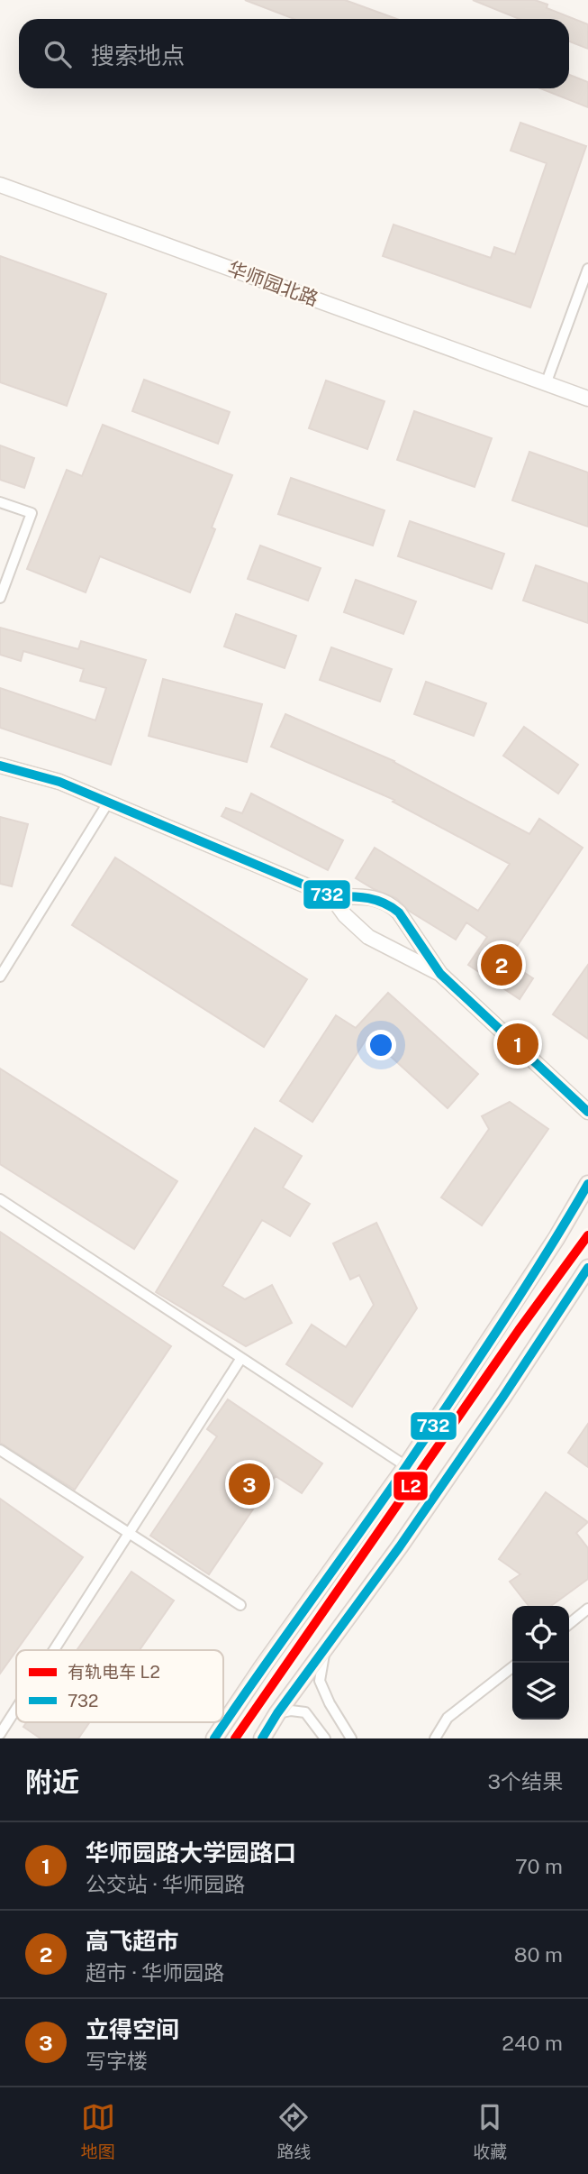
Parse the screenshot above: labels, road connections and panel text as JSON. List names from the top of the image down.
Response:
{
  "streets": {
    "main road": ["华师园北路"]
  },
  "lines": ["transit line 732", "tram line L2"],
  "legend": ["有轨电车 L2", "732"],
  "page": {
    "search": "搜索地点",
    "pins": ["2", "1", "3"],
    "heading": ["附近", "3个结果"],
    "list": [
      {
        "mark": "1",
        "name": "华师园路大学园路口",
        "note": "公交站 · 华师园路",
        "value": "70 m"
      },
      {
        "mark": "2",
        "name": "高飞超市",
        "note": "超市 · 华师园路",
        "value": "80 m"
      },
      {
        "mark": "3",
        "name": "立得空间",
        "note": "写字楼",
        "value": "240 m"
      }
    ],
    "nav": ["地图", "路线", "收藏"]
  }
}
